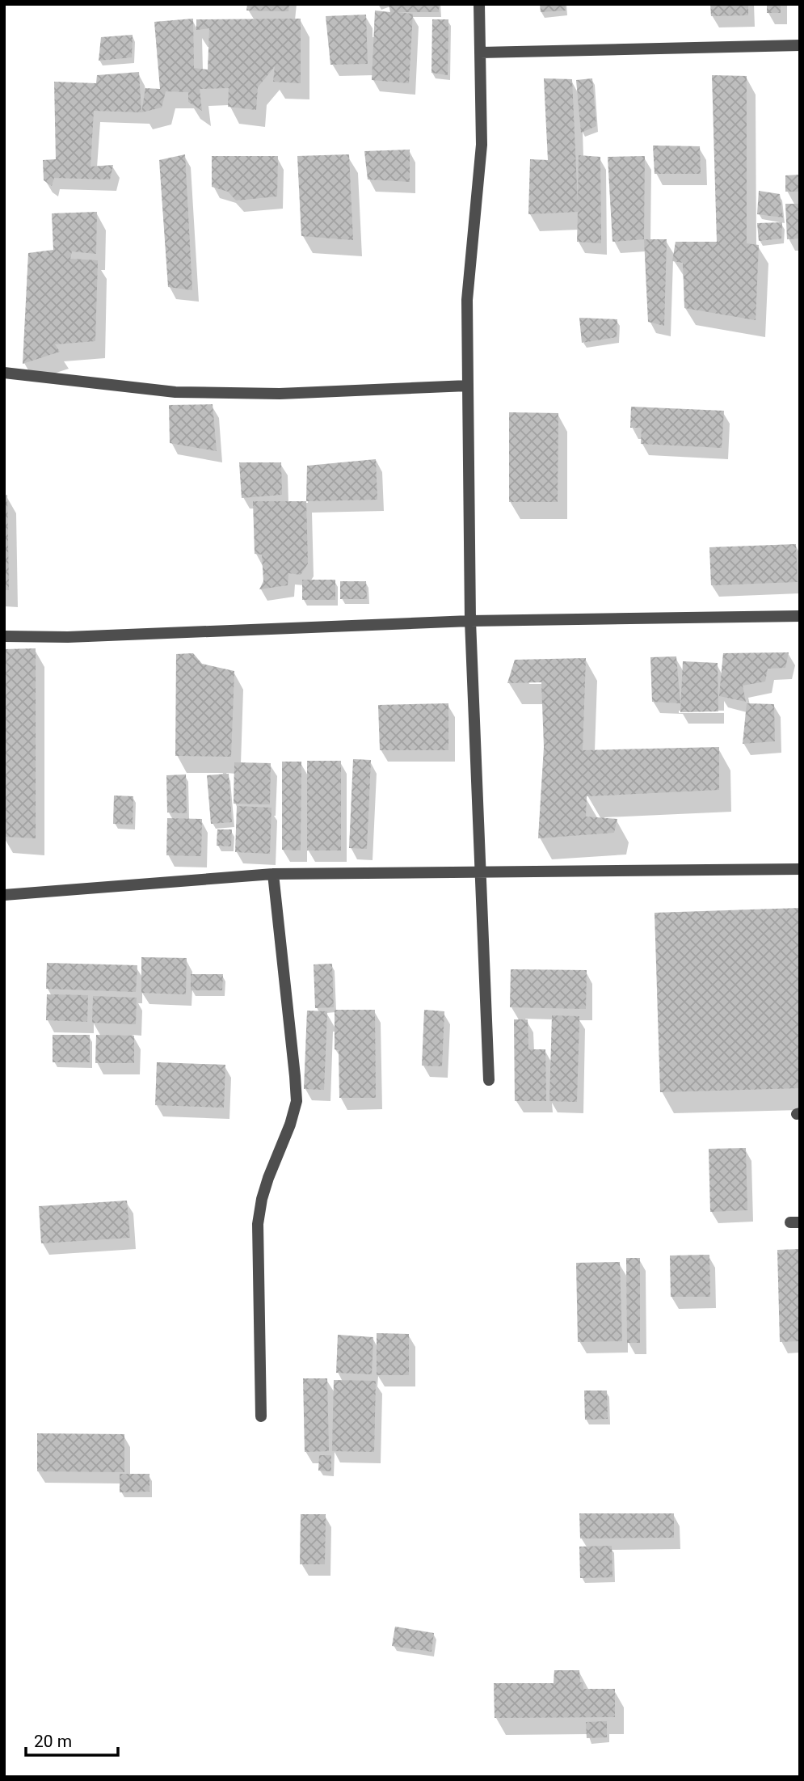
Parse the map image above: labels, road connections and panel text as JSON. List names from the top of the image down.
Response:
{
  "scale_bar": "20 m"
}
